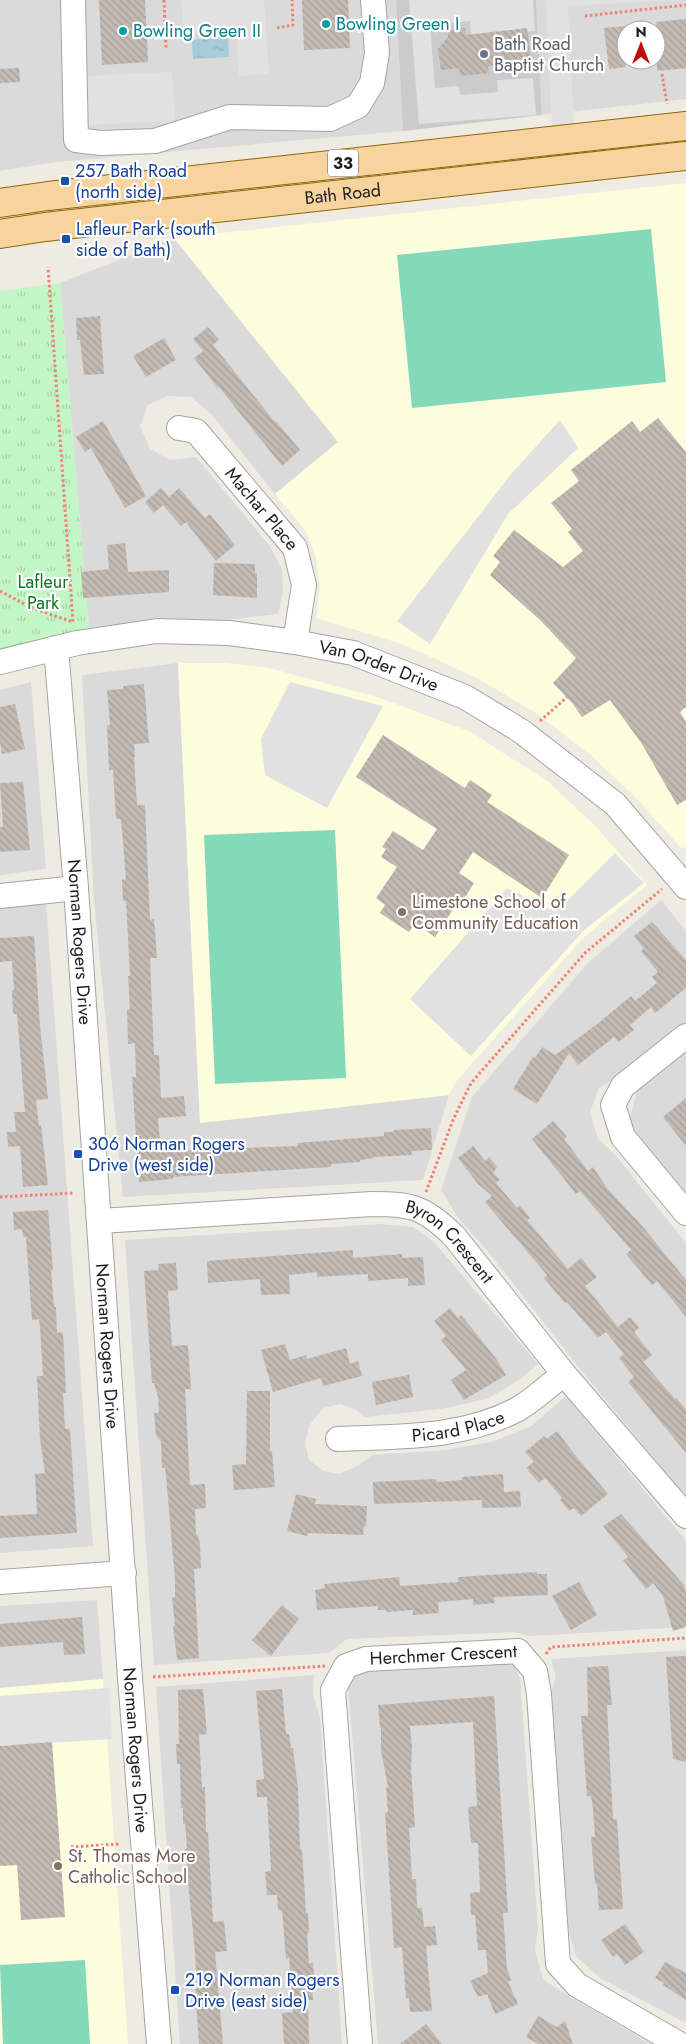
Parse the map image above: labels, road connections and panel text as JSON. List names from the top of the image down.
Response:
{
  "streets": {
    "main road": ["33", "Bath Road"],
    "street": [
      "Machar Place",
      "Van Order Drive",
      "Norman Rogers Drive",
      "Byron Crescent",
      "Picard Place",
      "Herchmer Crescent"
    ]
  },
  "crossings": [
    ["Machar Place", "Van Order Drive"],
    ["Van Order Drive", "Norman Rogers Drive"],
    ["Norman Rogers Drive", "Byron Crescent"],
    ["Byron Crescent", "Picard Place"]
  ],
  "parks": ["Lafleur Park"],
  "places": {
    "other": [
      "Bowling Green I",
      "Bowling Green II",
      "Bath Road Baptist Church",
      "Limestone School of Community Education",
      "St. Thomas More Catholic School"
    ],
    "transit": [
      "257 Bath Road (north side)",
      "Lafleur Park (south side of Bath)",
      "306 Norman Rogers Drive (west side)",
      "219 Norman Rogers Drive (east side)"
    ]
  },
  "north": "top"
}
